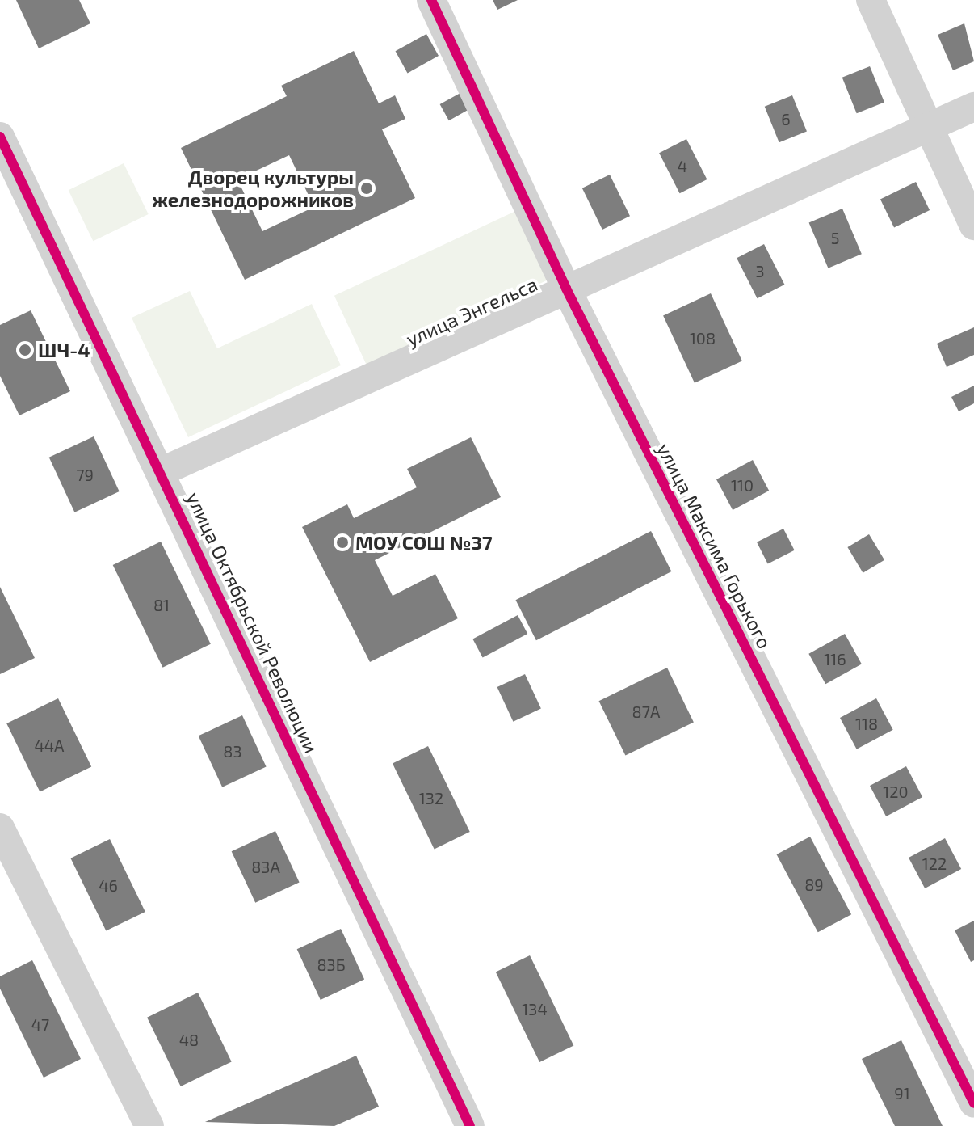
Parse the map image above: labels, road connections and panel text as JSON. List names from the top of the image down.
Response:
{
  "streets": {
    "street": ["улица Энгельса", "улица Максима Горького", "улица Октябрьской Революции"]
  },
  "crossings": [
    ["улица Энгельса", "улица Максима Горького"],
    ["улица Энгельса", "улица Октябрьской Революции"]
  ],
  "places": ["Дворец культуры железнодорожников", "ШЧ-4", "МОУ СОШ №37"],
  "house_numbers": [
    "6",
    "4",
    "5",
    "3",
    "108",
    "79",
    "110",
    "81",
    "116",
    "87А",
    "118",
    "44А",
    "83",
    "120",
    "132",
    "122",
    "83А",
    "89",
    "46",
    "83Б",
    "134",
    "47",
    "48",
    "91"
  ]
}
